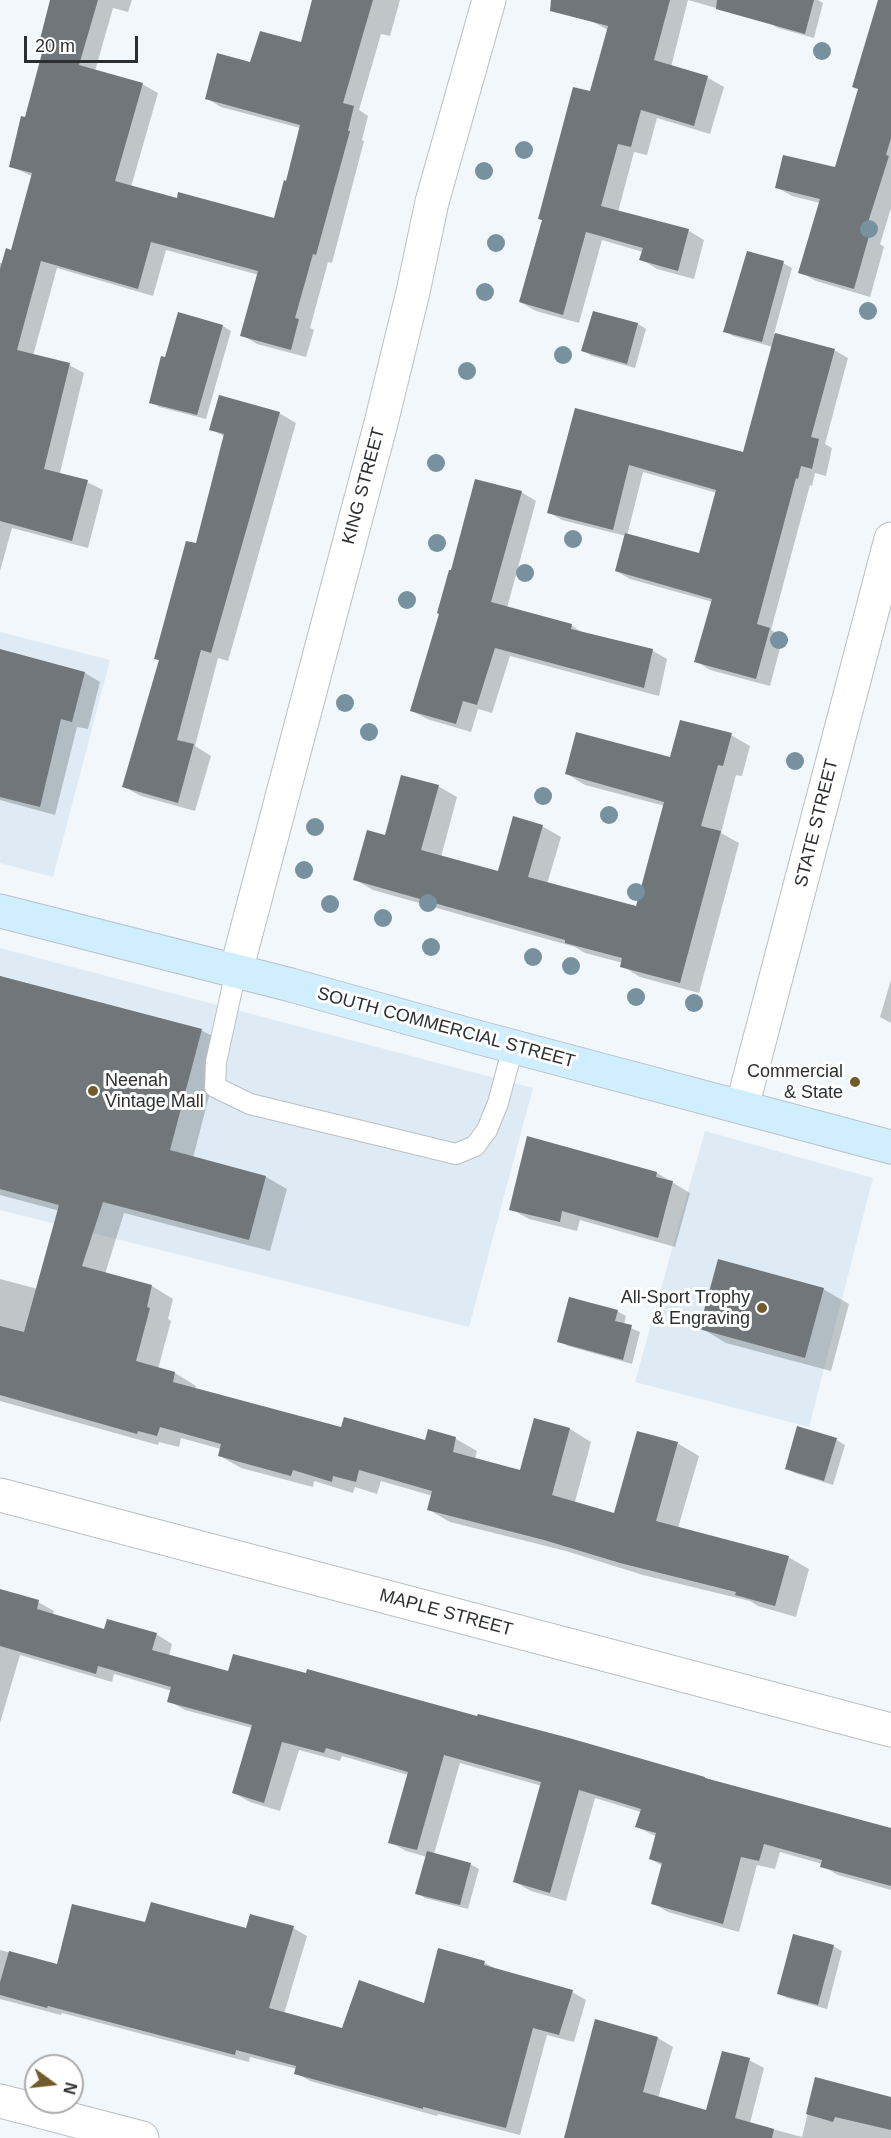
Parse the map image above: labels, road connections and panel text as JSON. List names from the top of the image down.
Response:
{
  "streets": {
    "main road": ["SOUTH COMMERCIAL STREET"],
    "street": ["KING STREET", "STATE STREET", "MAPLE STREET"]
  },
  "crossings": [
    ["KING STREET", "SOUTH COMMERCIAL STREET"],
    ["STATE STREET", "SOUTH COMMERCIAL STREET"]
  ],
  "places": ["Commercial & State", "Neenah Vintage Mall", "All-Sport Trophy & Engraving"],
  "scale_bar": "20 m",
  "north": "right"
}
